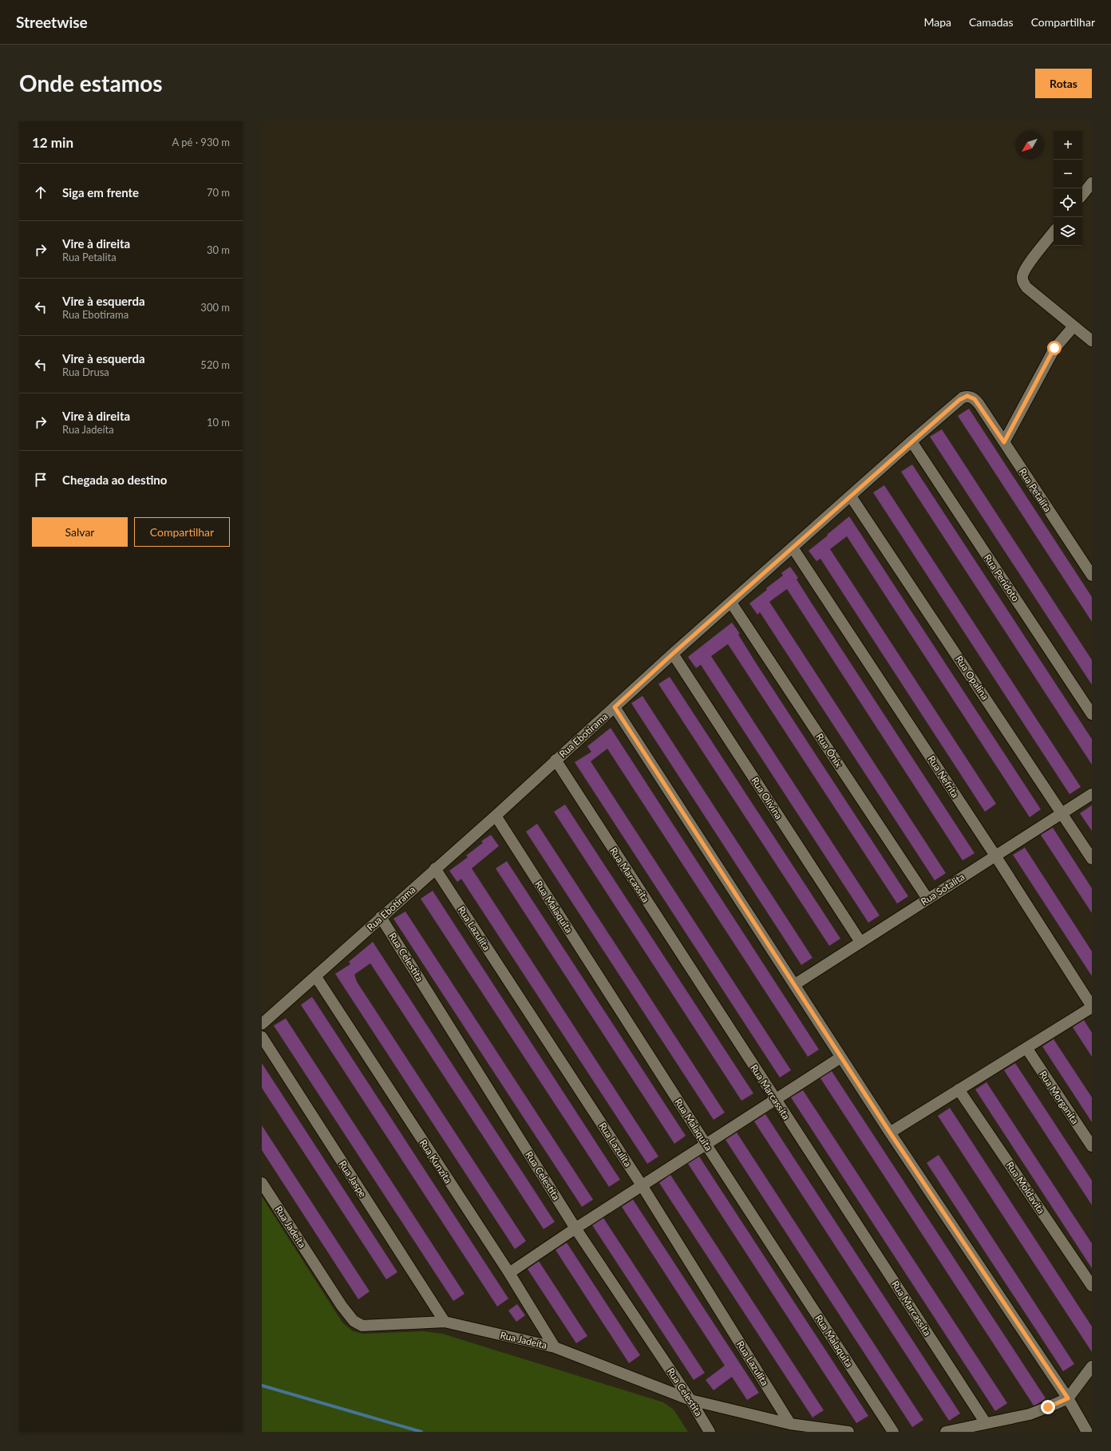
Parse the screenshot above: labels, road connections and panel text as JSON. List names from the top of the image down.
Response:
{
  "streets": {
    "street": [
      "Rua Petalita",
      "Rua Peridoto",
      "Rua Opalina",
      "Rua Ebotirama",
      "Rua Ônix",
      "Rua Nefrita",
      "Rua Olivina",
      "Rua Marcassita",
      "Rua Sotalita",
      "Rua Malaquita",
      "Rua Lazulita",
      "Rua Celestita",
      "Rua Morganita",
      "Rua Kunzita",
      "Rua Jaspe",
      "Rua Moldavita",
      "Rua Jadeíta"
    ]
  },
  "crossings": [
    ["Rua Petalita", "Rua Ebotirama"],
    ["Rua Peridoto", "Rua Ebotirama"],
    ["Rua Opalina", "Rua Ebotirama"],
    ["Rua Opalina", "Rua Sotalita"],
    ["Rua Ebotirama", "Rua Ônix"],
    ["Rua Ebotirama", "Rua Nefrita"],
    ["Rua Ebotirama", "Rua Olivina"],
    ["Rua Ebotirama", "Rua Marcassita"],
    ["Rua Ebotirama", "Rua Malaquita"],
    ["Rua Ebotirama", "Rua Lazulita"],
    ["Rua Ebotirama", "Rua Celestita"],
    ["Rua Ebotirama", "Rua Kunzita"],
    ["Rua Ônix", "Rua Sotalita"],
    ["Rua Nefrita", "Rua Sotalita"],
    ["Rua Olivina", "Rua Sotalita"],
    ["Rua Lazulita", "Rua Jadeíta"],
    ["Rua Celestita", "Rua Jadeíta"],
    ["Rua Kunzita", "Rua Jadeíta"],
    ["Rua Jaspe", "Rua Jadeíta"]
  ],
  "north": "bottom left",
  "page": {
    "header": "Streetwise",
    "nav": ["Mapa", "Camadas", "Compartilhar"],
    "buttons": [
      "Rotas",
      ["Salvar", "Compartilhar"]
    ],
    "title": "Onde estamos",
    "heading": ["12 min", "A pé · 930 m"],
    "map_buttons": ["+", "−"],
    "list": [
      ["Siga em frente", "70 m"],
      ["Vire à direita", "Rua Petalita", "30 m"],
      ["Vire à esquerda", "Rua Ebotirama", "300 m"],
      ["Vire à esquerda", "Rua Drusa", "520 m"],
      ["Vire à direita", "Rua Jadeíta", "10 m"],
      "Chegada ao destino"
    ]
  }
}
